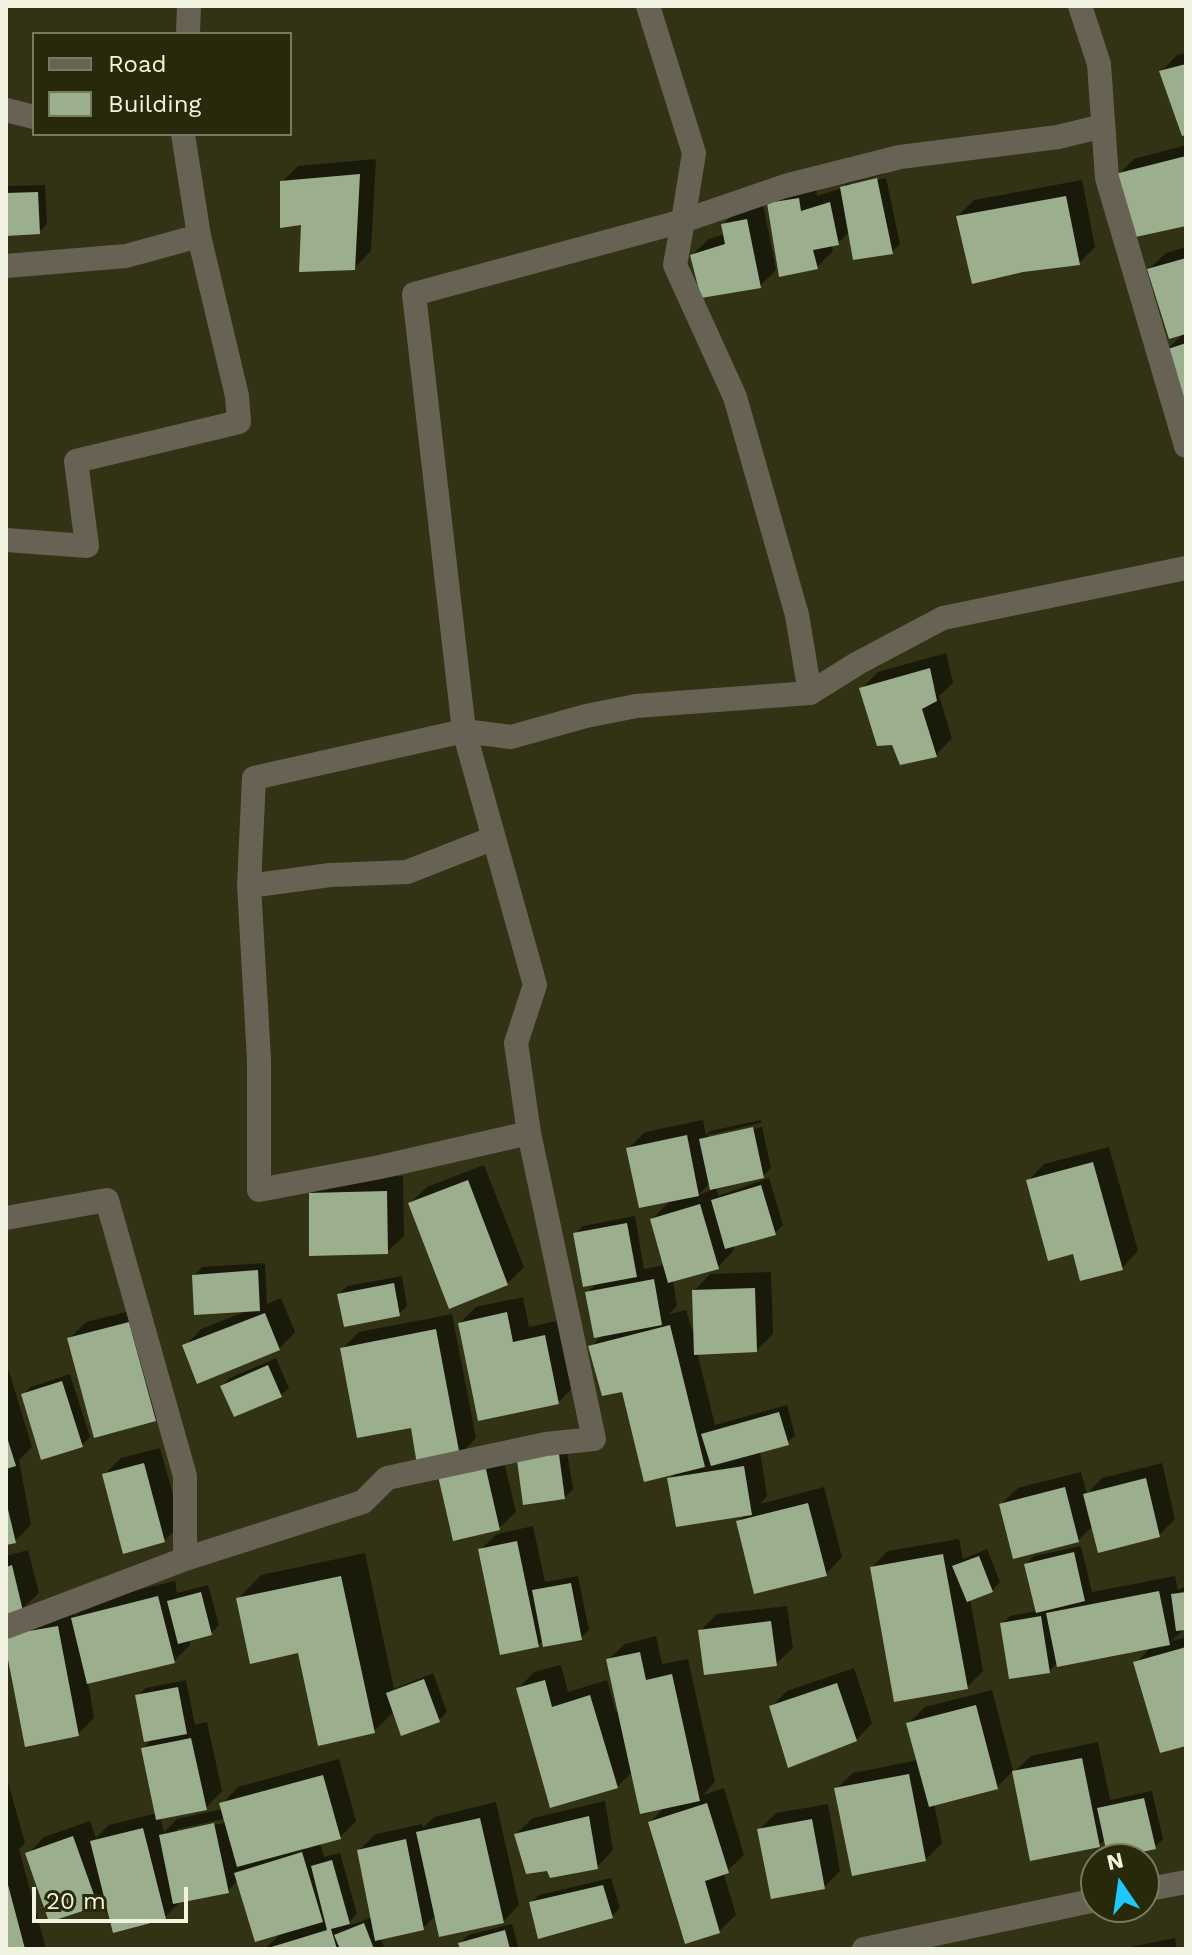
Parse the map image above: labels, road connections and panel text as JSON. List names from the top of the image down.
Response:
{
  "legend": ["Road", "Building"],
  "scale_bar": "20 m",
  "north": "top"
}
